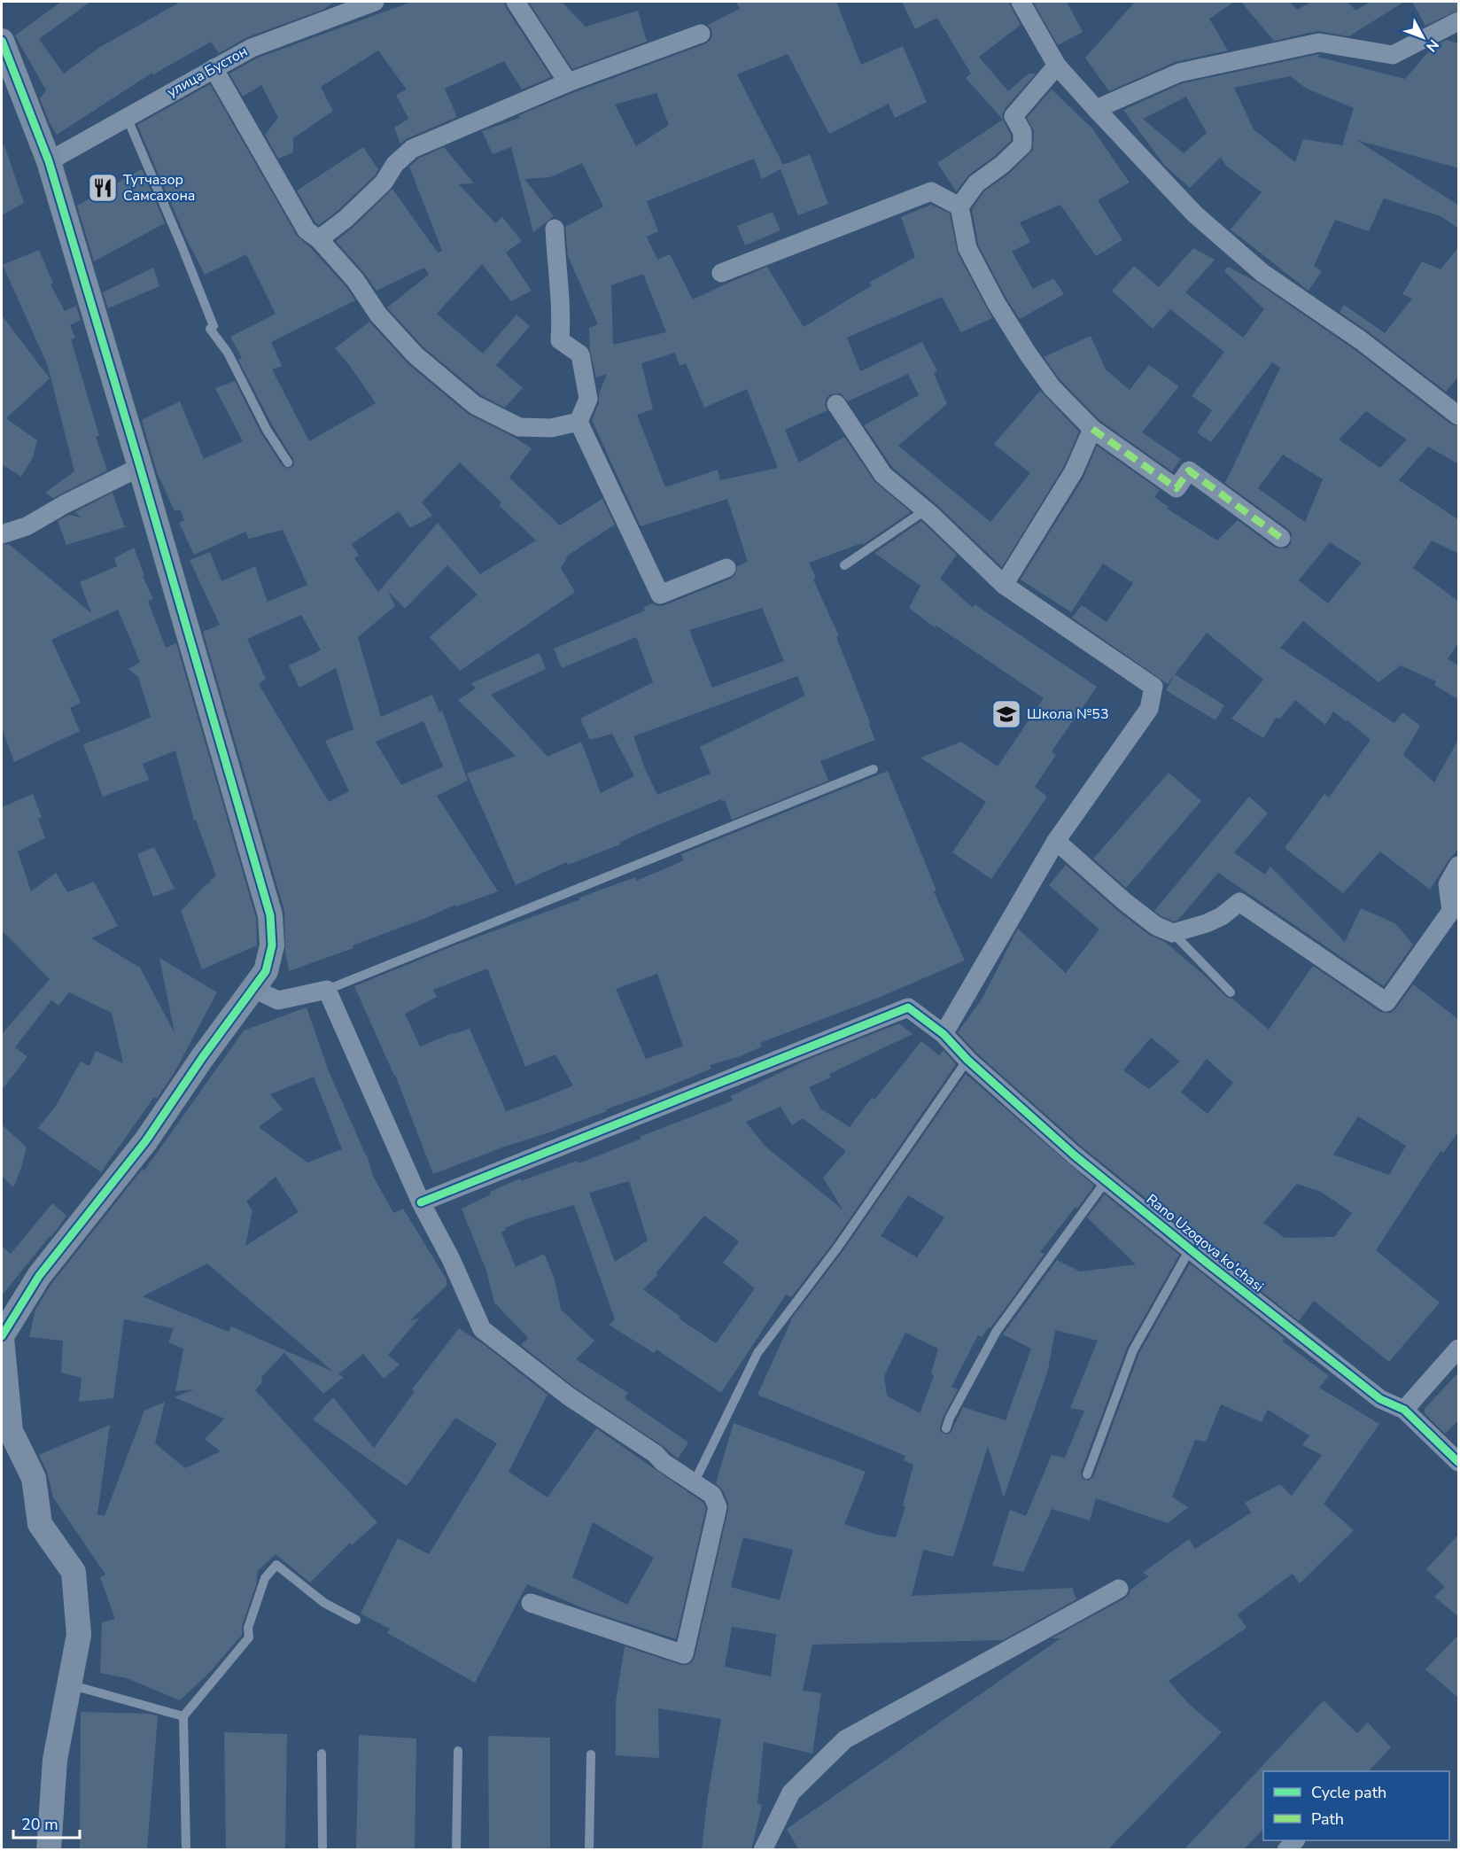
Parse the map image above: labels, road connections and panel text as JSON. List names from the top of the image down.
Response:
{
  "streets": {
    "street": ["улица Бустон", "Rano Uzoqova ko'chasi"]
  },
  "places": {
    "restaurant": ["Тутчазор Самсахона"],
    "school or university": ["Школа №53"]
  },
  "legend": ["Cycle path", "Path"],
  "scale_bar": "20 m",
  "north": "bottom right"
}
